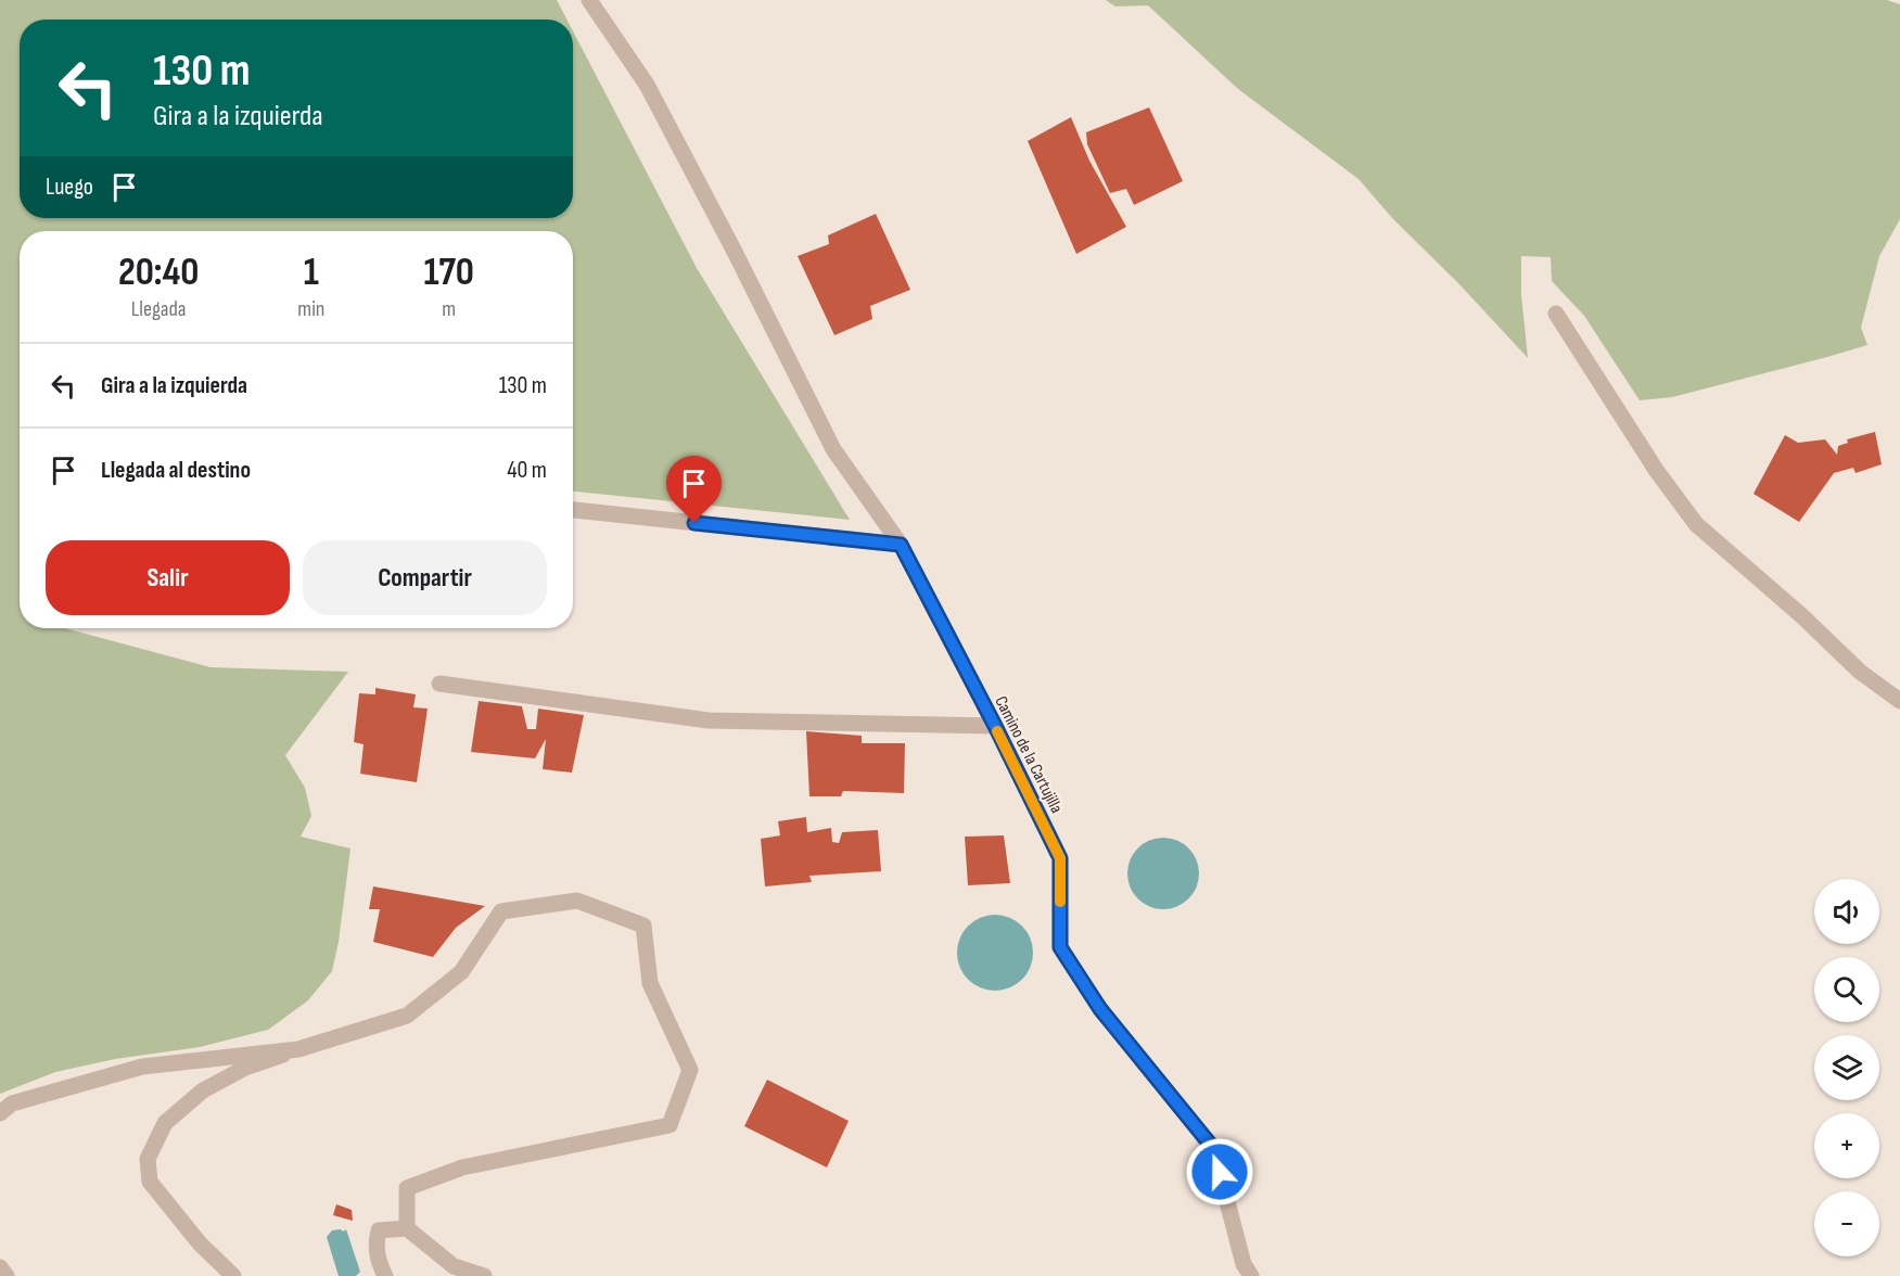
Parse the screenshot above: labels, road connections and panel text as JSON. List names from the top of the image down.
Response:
{
  "streets": {
    "street": ["Camino de la Cartujilla"]
  },
  "page": {
    "turn": ["130 m", "Gira a la izquierda"],
    "then": "Luego",
    "eta": [
      "20:40",
      "Llegada",
      "1",
      "min",
      "170",
      "m"
    ],
    "list": [
      {
        "name": "Gira a la izquierda",
        "value": "130 m"
      },
      {
        "name": "Llegada al destino",
        "value": "40 m"
      }
    ],
    "buttons": ["Salir", "Compartir"],
    "map_buttons": ["+", "−"]
  }
}
